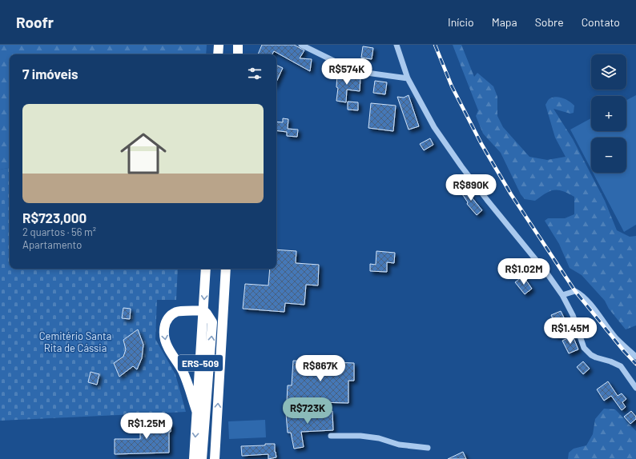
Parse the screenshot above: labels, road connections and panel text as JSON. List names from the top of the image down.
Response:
{
  "streets": {
    "highway": ["ERS-509"]
  },
  "parks": ["Cemitério Santa Rita de Cássia"],
  "page": {
    "header": "Roofr",
    "nav": [
      "Início",
      "Mapa",
      "Sobre",
      "Contato"
    ],
    "map_buttons": ["+", "−"],
    "heading": "7 imóveis",
    "price": [
      "R$574K",
      "R$890K",
      "R$1.02M",
      "R$1.45M",
      "R$867K",
      "R$723K",
      "R$1.25M"
    ],
    "list": [
      {
        "name": "R$723,000",
        "note": "2 quartos · 56 m² · Apartamento"
      }
    ]
  }
}
